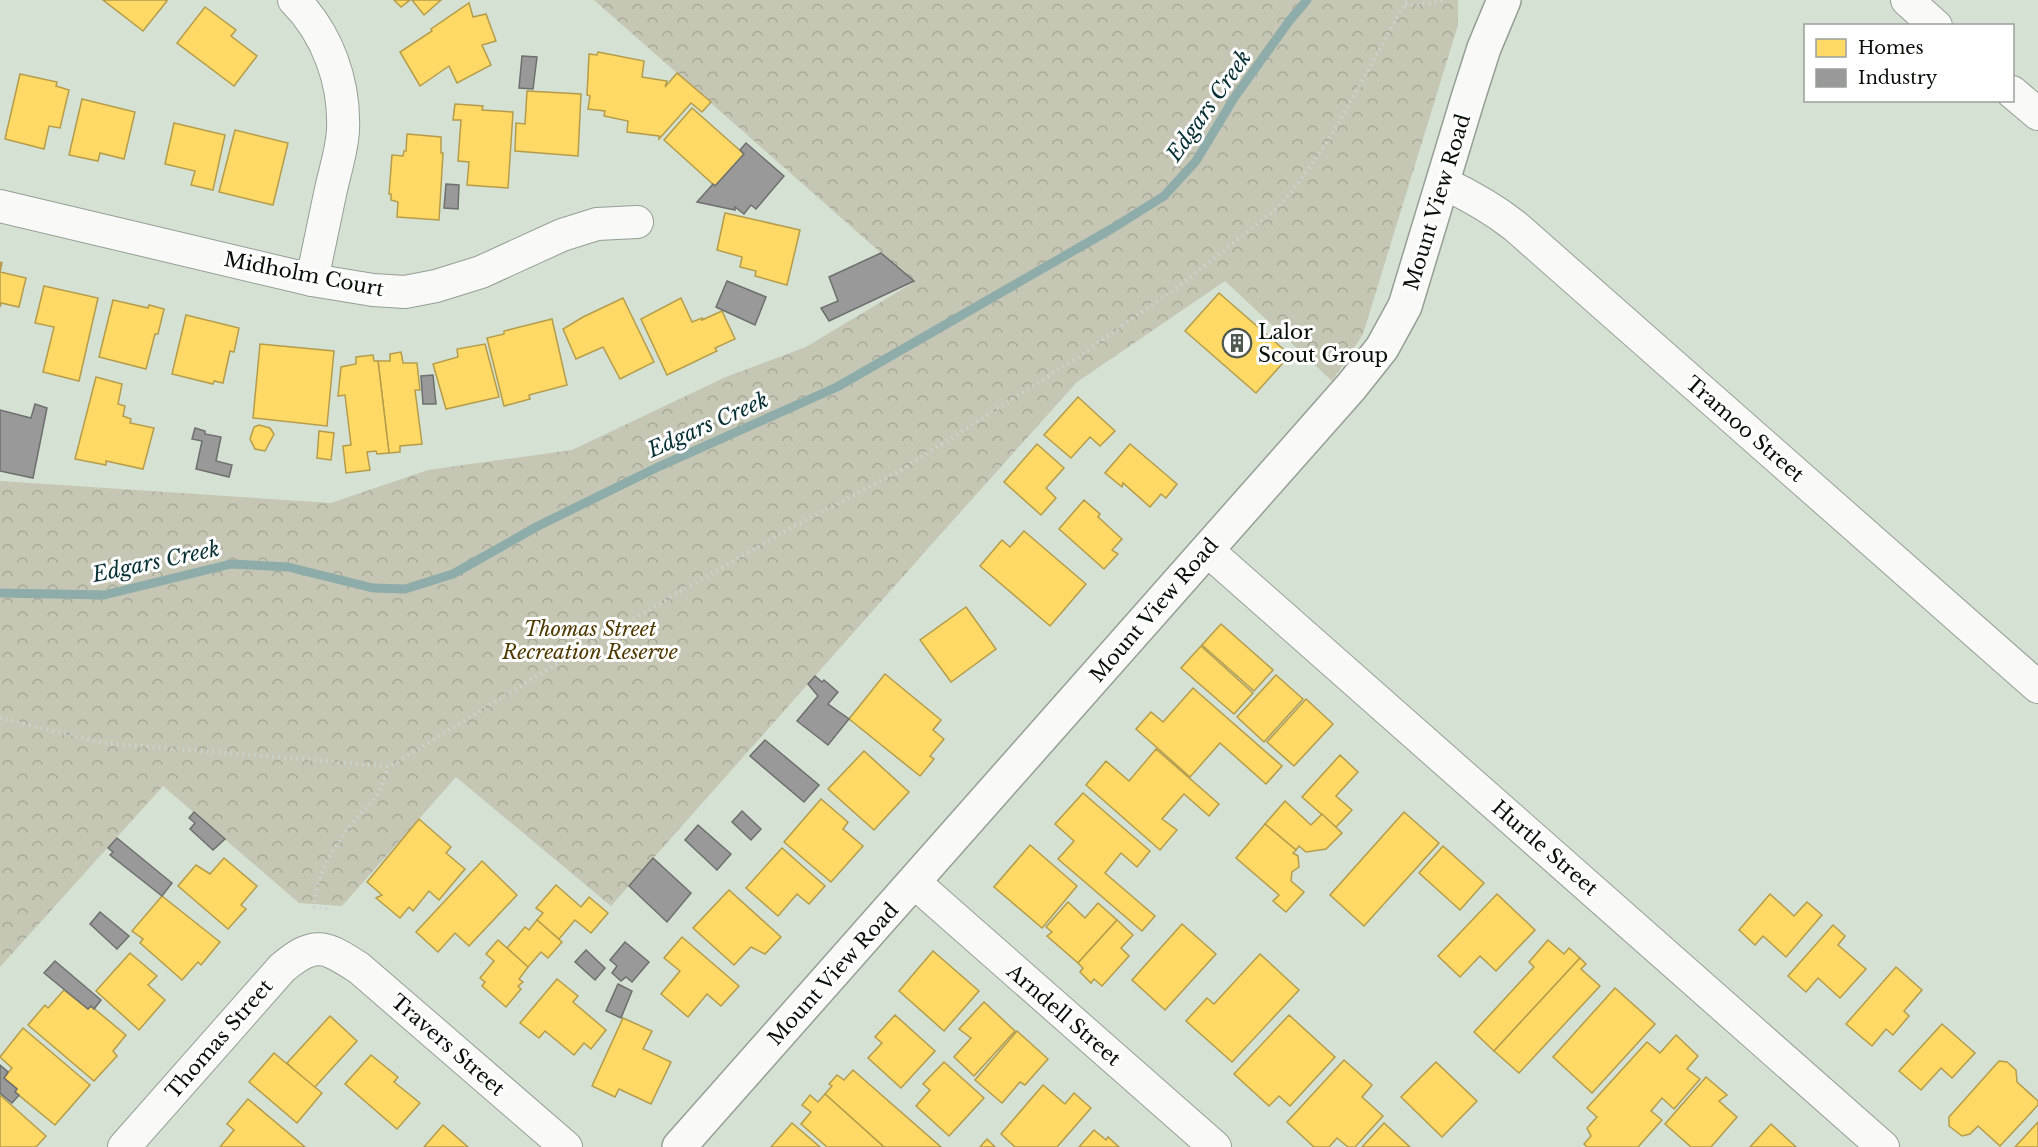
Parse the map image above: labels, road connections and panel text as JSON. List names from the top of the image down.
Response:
{
  "streets": {
    "street": [
      "Mount View Road",
      "Midholm Court",
      "Tramoo Street",
      "Hurtle Street",
      "Arndell Street",
      "Thomas Street",
      "Travers Street"
    ]
  },
  "crossings": [
    ["Mount View Road", "Tramoo Street"],
    ["Mount View Road", "Hurtle Street"],
    ["Mount View Road", "Arndell Street"],
    ["Thomas Street", "Travers Street"]
  ],
  "water": ["Edgars Creek"],
  "parks": ["Thomas Street Recreation Reserve"],
  "places": {
    "building": ["Lalor Scout Group"]
  },
  "legend": ["Homes", "Industry"]
}
